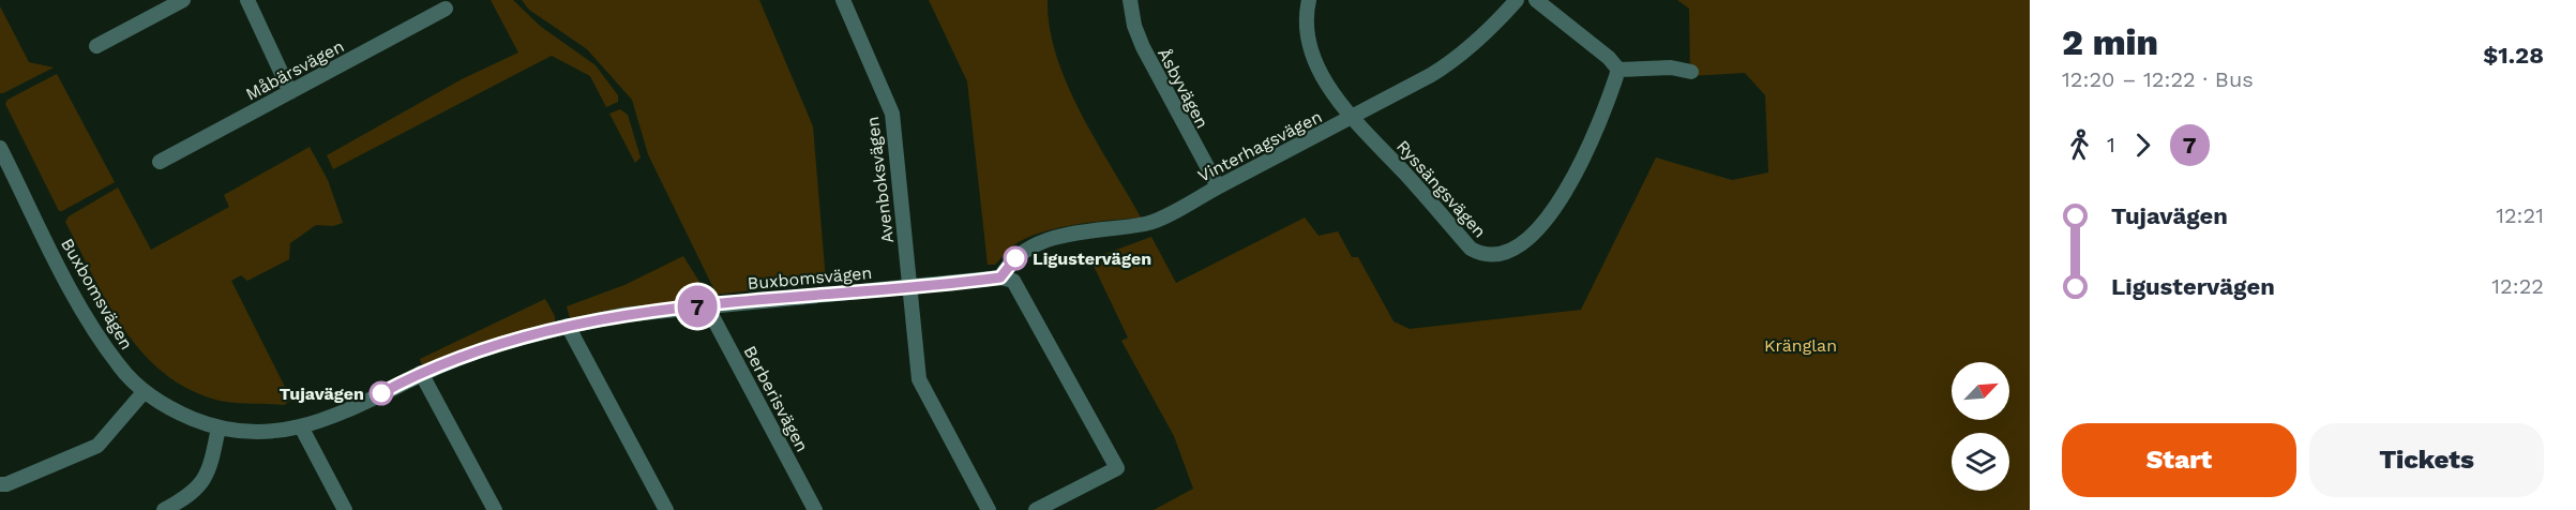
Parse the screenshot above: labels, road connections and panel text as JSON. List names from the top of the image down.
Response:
{
  "streets": {
    "street": [
      "Måbärsvägen",
      "Åsbyvägen",
      "Vinterhagsvägen",
      "Avenboksvägen",
      "Ryssängsvägen",
      "Buxbomsvägen",
      "Berberisvägen"
    ]
  },
  "crossings": [
    ["Åsbyvägen", "Vinterhagsvägen"],
    ["Vinterhagsvägen", "Ryssängsvägen"],
    ["Avenboksvägen", "Buxbomsvägen"],
    ["Buxbomsvägen", "Berberisvägen"]
  ],
  "parks": ["Kränglan"],
  "places": ["Ligustervägen", "Tujavägen"],
  "lines": ["bus line 7"],
  "north": "top right",
  "page": {
    "on_map": "7",
    "heading": ["2 min", "12:20 – 12:22 · Bus", "$1.28"],
    "legs": ["1", "7"],
    "list": [
      {
        "name": "Tujavägen",
        "value": "12:21"
      },
      {
        "name": "Ligustervägen",
        "value": "12:22"
      }
    ],
    "buttons": ["Start", "Tickets"]
  }
}
